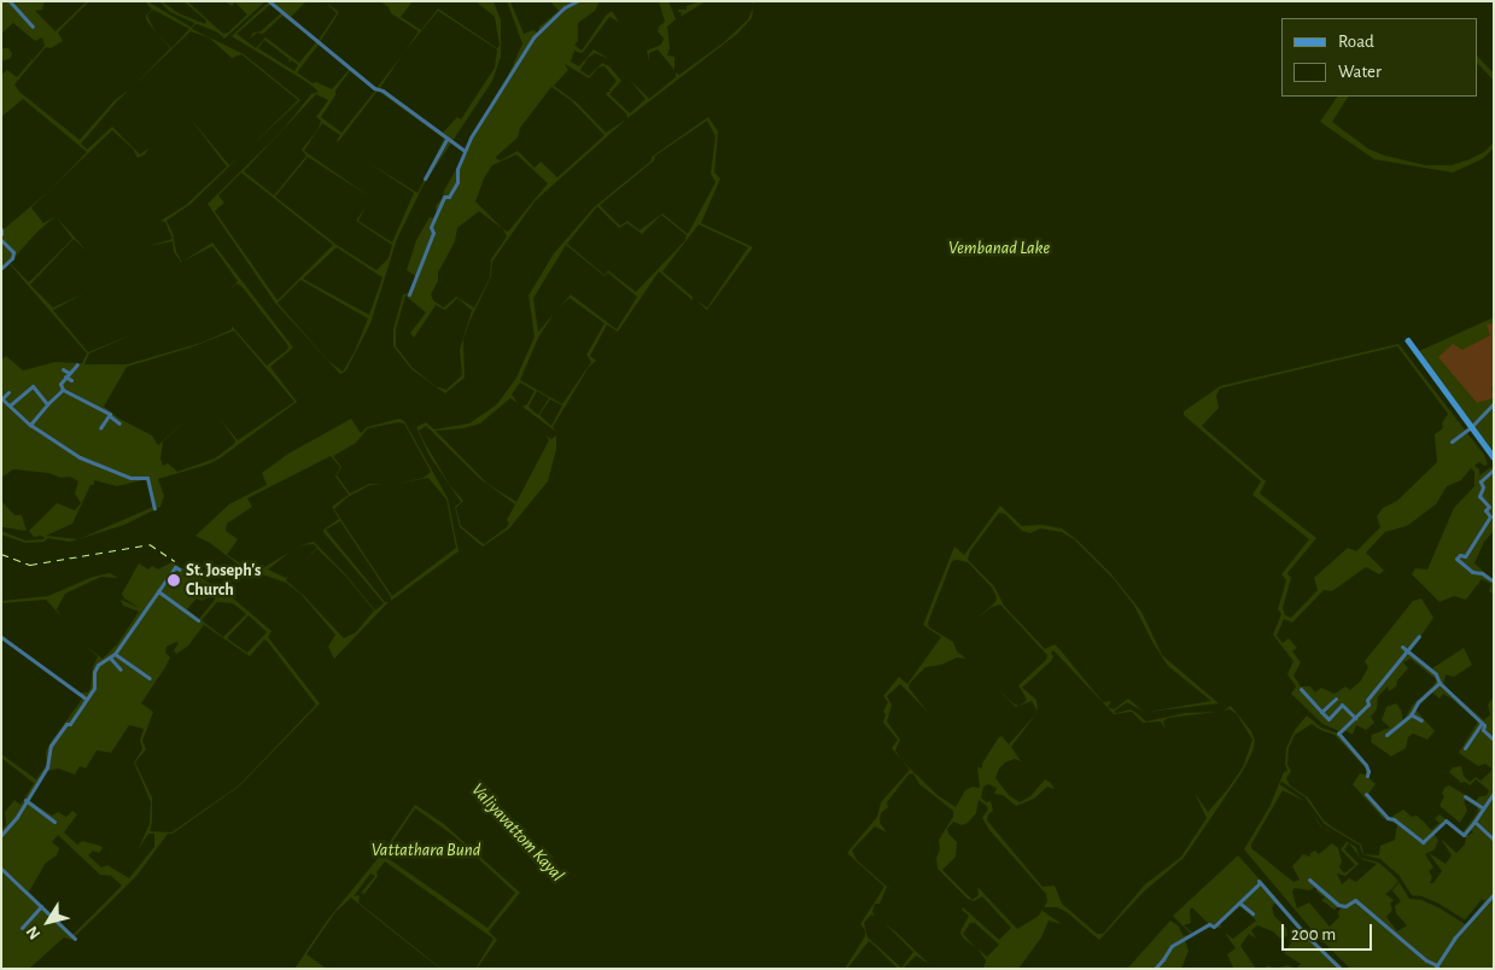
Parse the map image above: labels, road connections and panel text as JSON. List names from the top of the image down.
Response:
{
  "water": ["Vembanad Lake", "Valiyavattom Kayal", "Vattathara Bund"],
  "places": ["St. Joseph's Church"],
  "legend": ["Road", "Water"],
  "scale_bar": "200 m",
  "north": "bottom left"
}
